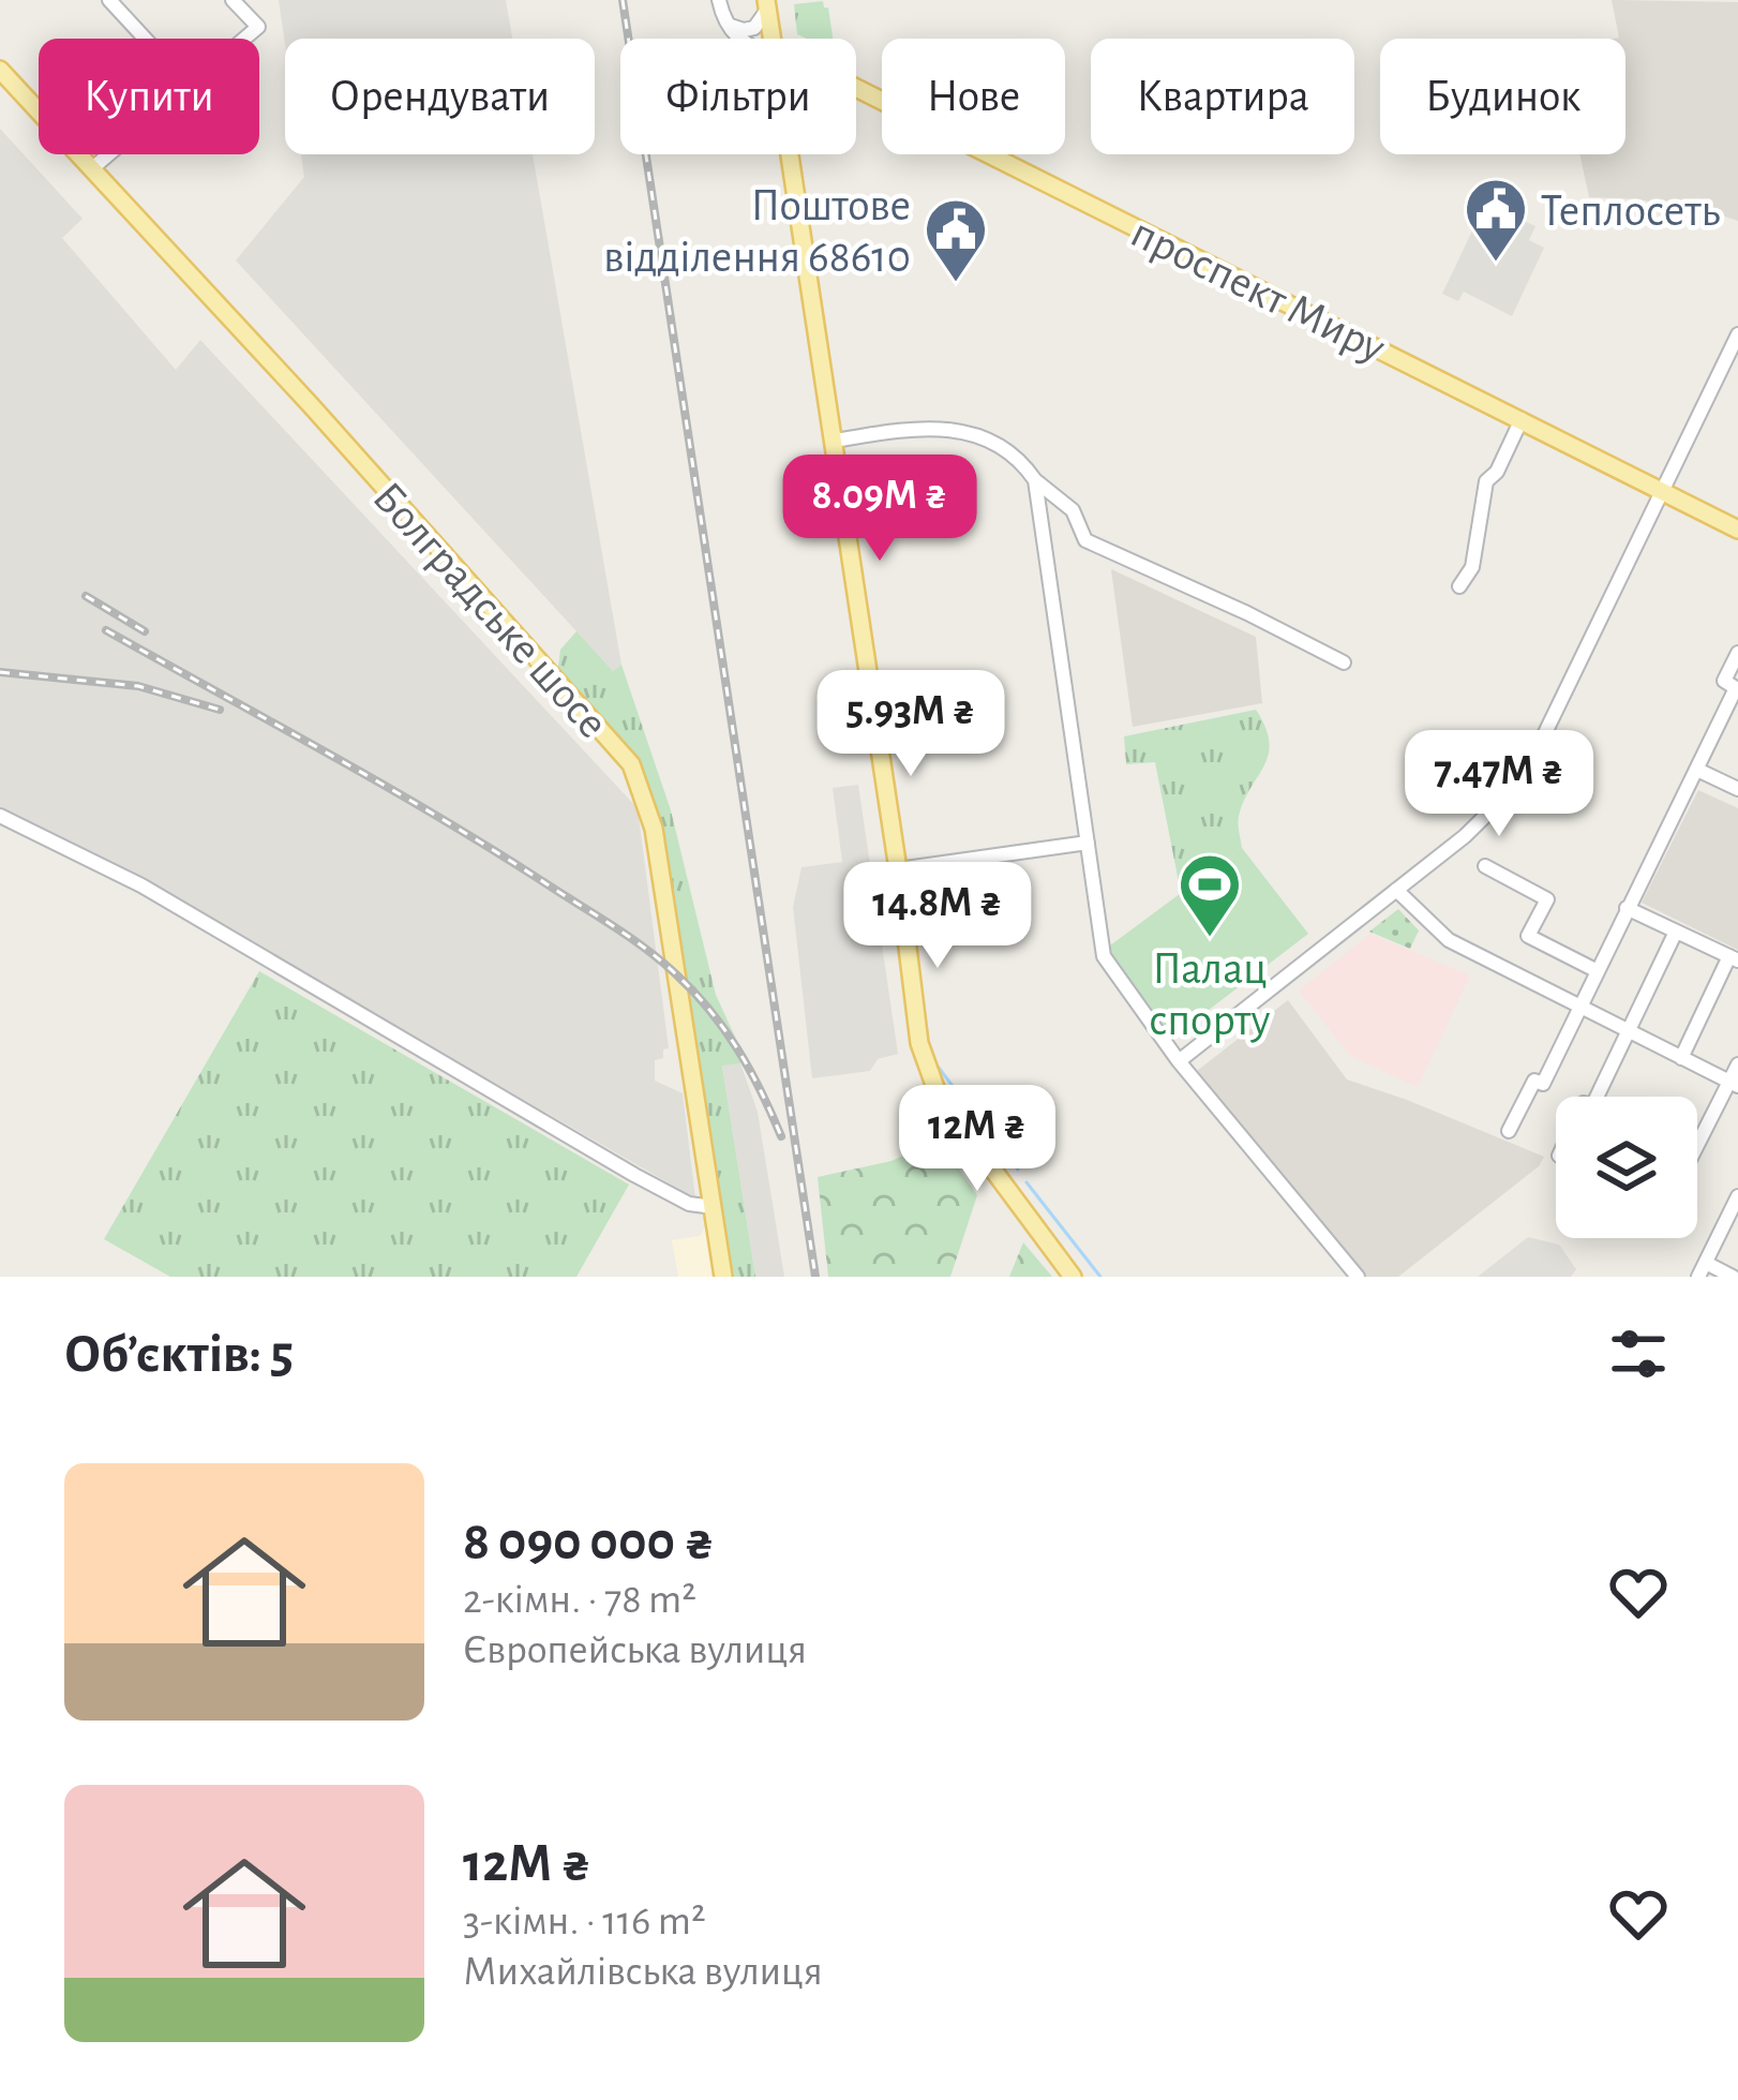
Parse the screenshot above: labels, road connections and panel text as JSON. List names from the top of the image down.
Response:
{
  "streets": {
    "main road": ["проспект Миру", "Болградське шосе"]
  },
  "places": {
    "public building": ["Теплосеть", "Поштове відділення 68610"],
    "sports": ["Палац спорту"]
  },
  "page": {
    "chip": [
      "Купити",
      "Орендувати",
      "Фільтри",
      "Нове",
      "Квартира",
      "Будинок"
    ],
    "price": [
      "8.09M ₴",
      "5.93M ₴",
      "7.47M ₴",
      "14.8M ₴",
      "12M ₴"
    ],
    "heading": "Об’єктів: 5",
    "list": [
      {
        "name": "8 090 000 ₴",
        "note": "2-кімн. · 78 m² · Європейська вулиця"
      },
      {
        "name": "12M ₴",
        "note": "3-кімн. · 116 m² · Михайлівська вулиця"
      }
    ]
  }
}
